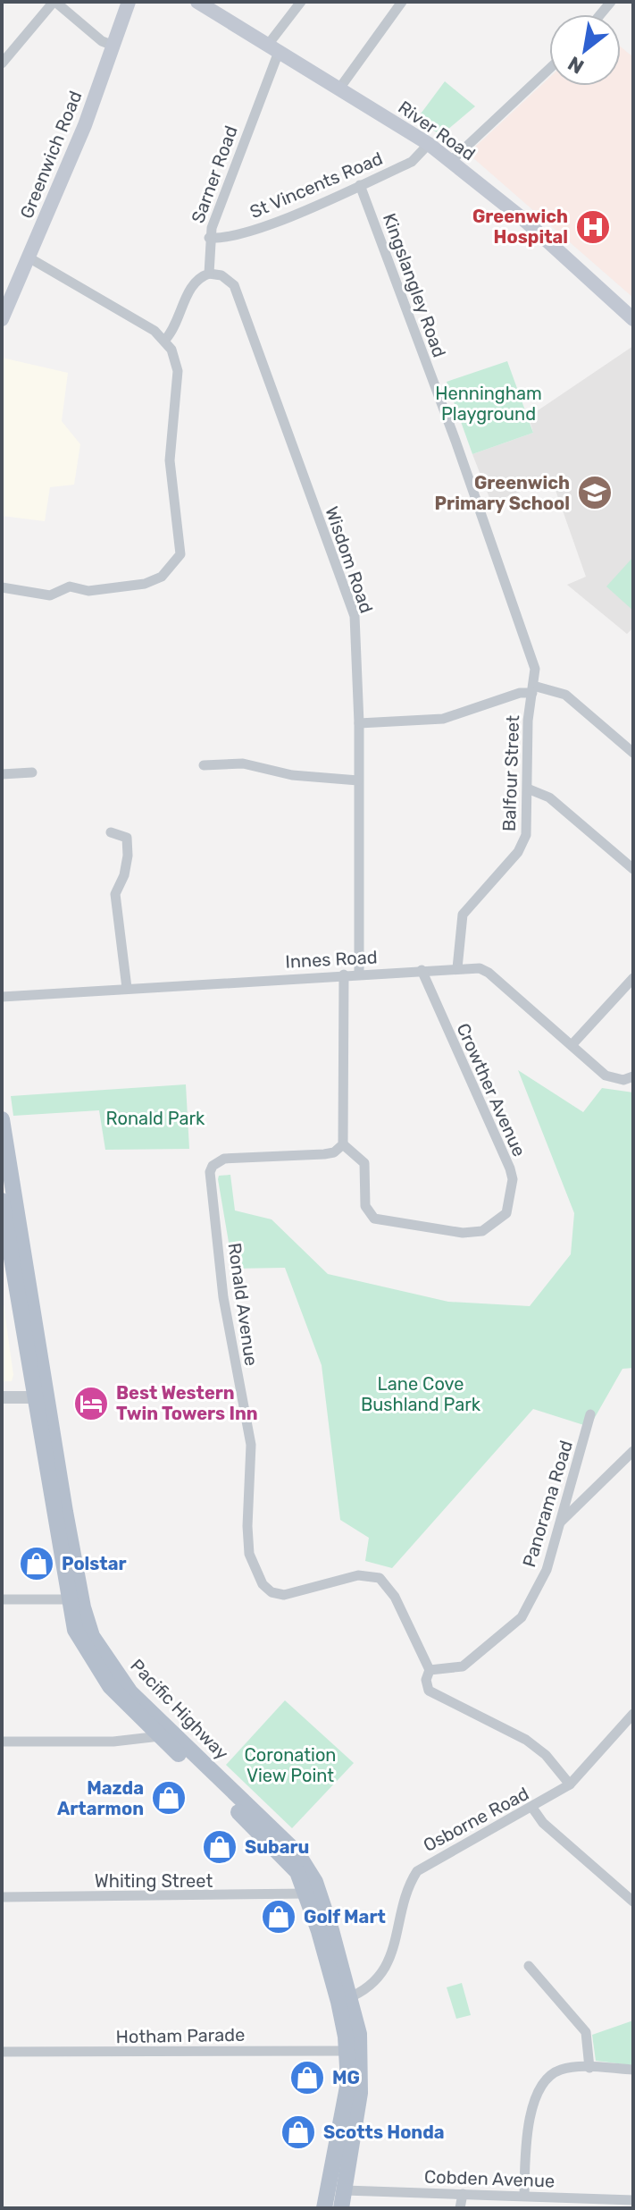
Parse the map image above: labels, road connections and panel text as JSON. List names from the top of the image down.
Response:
{
  "streets": {
    "main road": ["River Road", "Greenwich Road", "Pacific Highway"],
    "street": [
      "Sarner Road",
      "St Vincents Road",
      "Kingslangley Road",
      "Wisdom Road",
      "Balfour Street",
      "Innes Road",
      "Crowther Avenue",
      "Ronald Avenue",
      "Panorama Road",
      "Osborne Road",
      "Whiting Street",
      "Hotham Parade",
      "Cobden Avenue"
    ]
  },
  "crossings": [
    ["River Road", "Sarner Road"],
    ["River Road", "St Vincents Road"],
    ["Sarner Road", "St Vincents Road"],
    ["Sarner Road", "Wisdom Road"],
    ["St Vincents Road", "Kingslangley Road"],
    ["Kingslangley Road", "Balfour Street"],
    ["Wisdom Road", "Innes Road"],
    ["Balfour Street", "Innes Road"],
    ["Innes Road", "Crowther Avenue"],
    ["Crowther Avenue", "Ronald Avenue"],
    ["Ronald Avenue", "Panorama Road"],
    ["Ronald Avenue", "Osborne Road"],
    ["Pacific Highway", "Osborne Road"],
    ["Pacific Highway", "Whiting Street"],
    ["Pacific Highway", "Hotham Parade"],
    ["Pacific Highway", "Cobden Avenue"]
  ],
  "parks": [
    "Henningham Playground",
    "Ronald Park",
    "Lane Cove Bushland Park",
    "Coronation View Point"
  ],
  "places": {
    "hospital": ["Greenwich Hospital"],
    "school or university": ["Greenwich Primary School"],
    "hotel": ["Best Western Twin Towers Inn"],
    "shop": [
      "Polstar",
      "Mazda Artarmon",
      "Subaru",
      "Golf Mart",
      "MG",
      "Scotts Honda"
    ]
  },
  "north": "bottom left"
}
